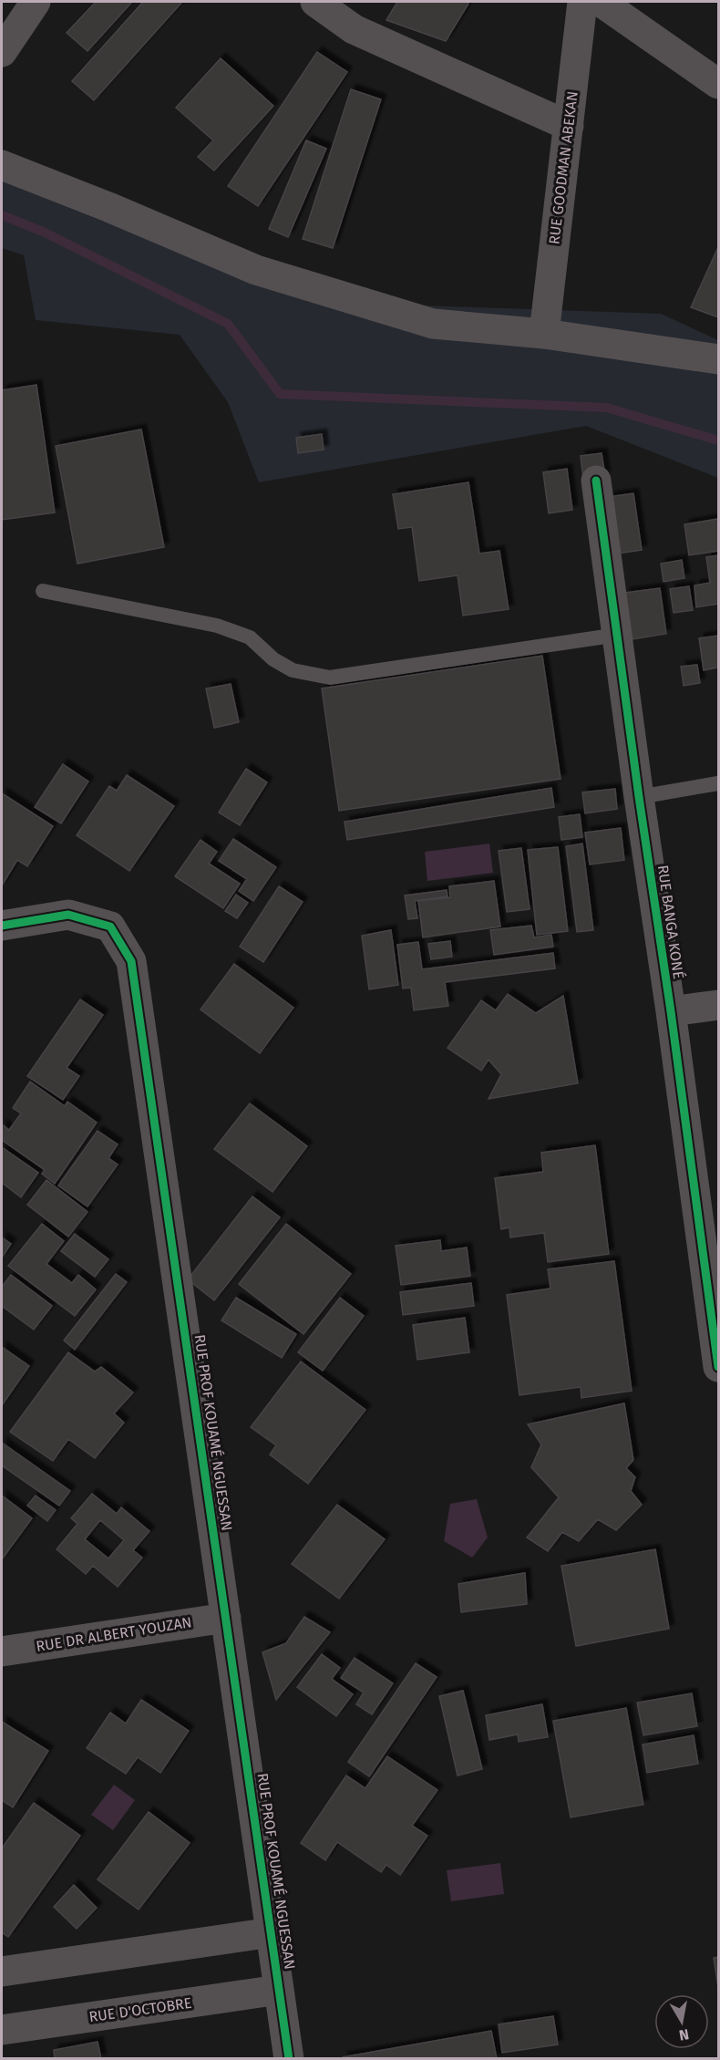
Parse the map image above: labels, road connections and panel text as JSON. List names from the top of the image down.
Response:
{
  "streets": {
    "street": [
      "RUE GOODMAN ABEKAN",
      "RUE BANGA KONÉ",
      "RUE PROF KOUAMÉ NGUESSAN",
      "RUE DR ALBERT YOUZAN",
      "RUE D'OCTOBRE"
    ]
  },
  "crossings": [
    ["RUE PROF KOUAMÉ NGUESSAN", "RUE DR ALBERT YOUZAN"],
    ["RUE PROF KOUAMÉ NGUESSAN", "RUE D'OCTOBRE"]
  ],
  "north": "bottom"
}
